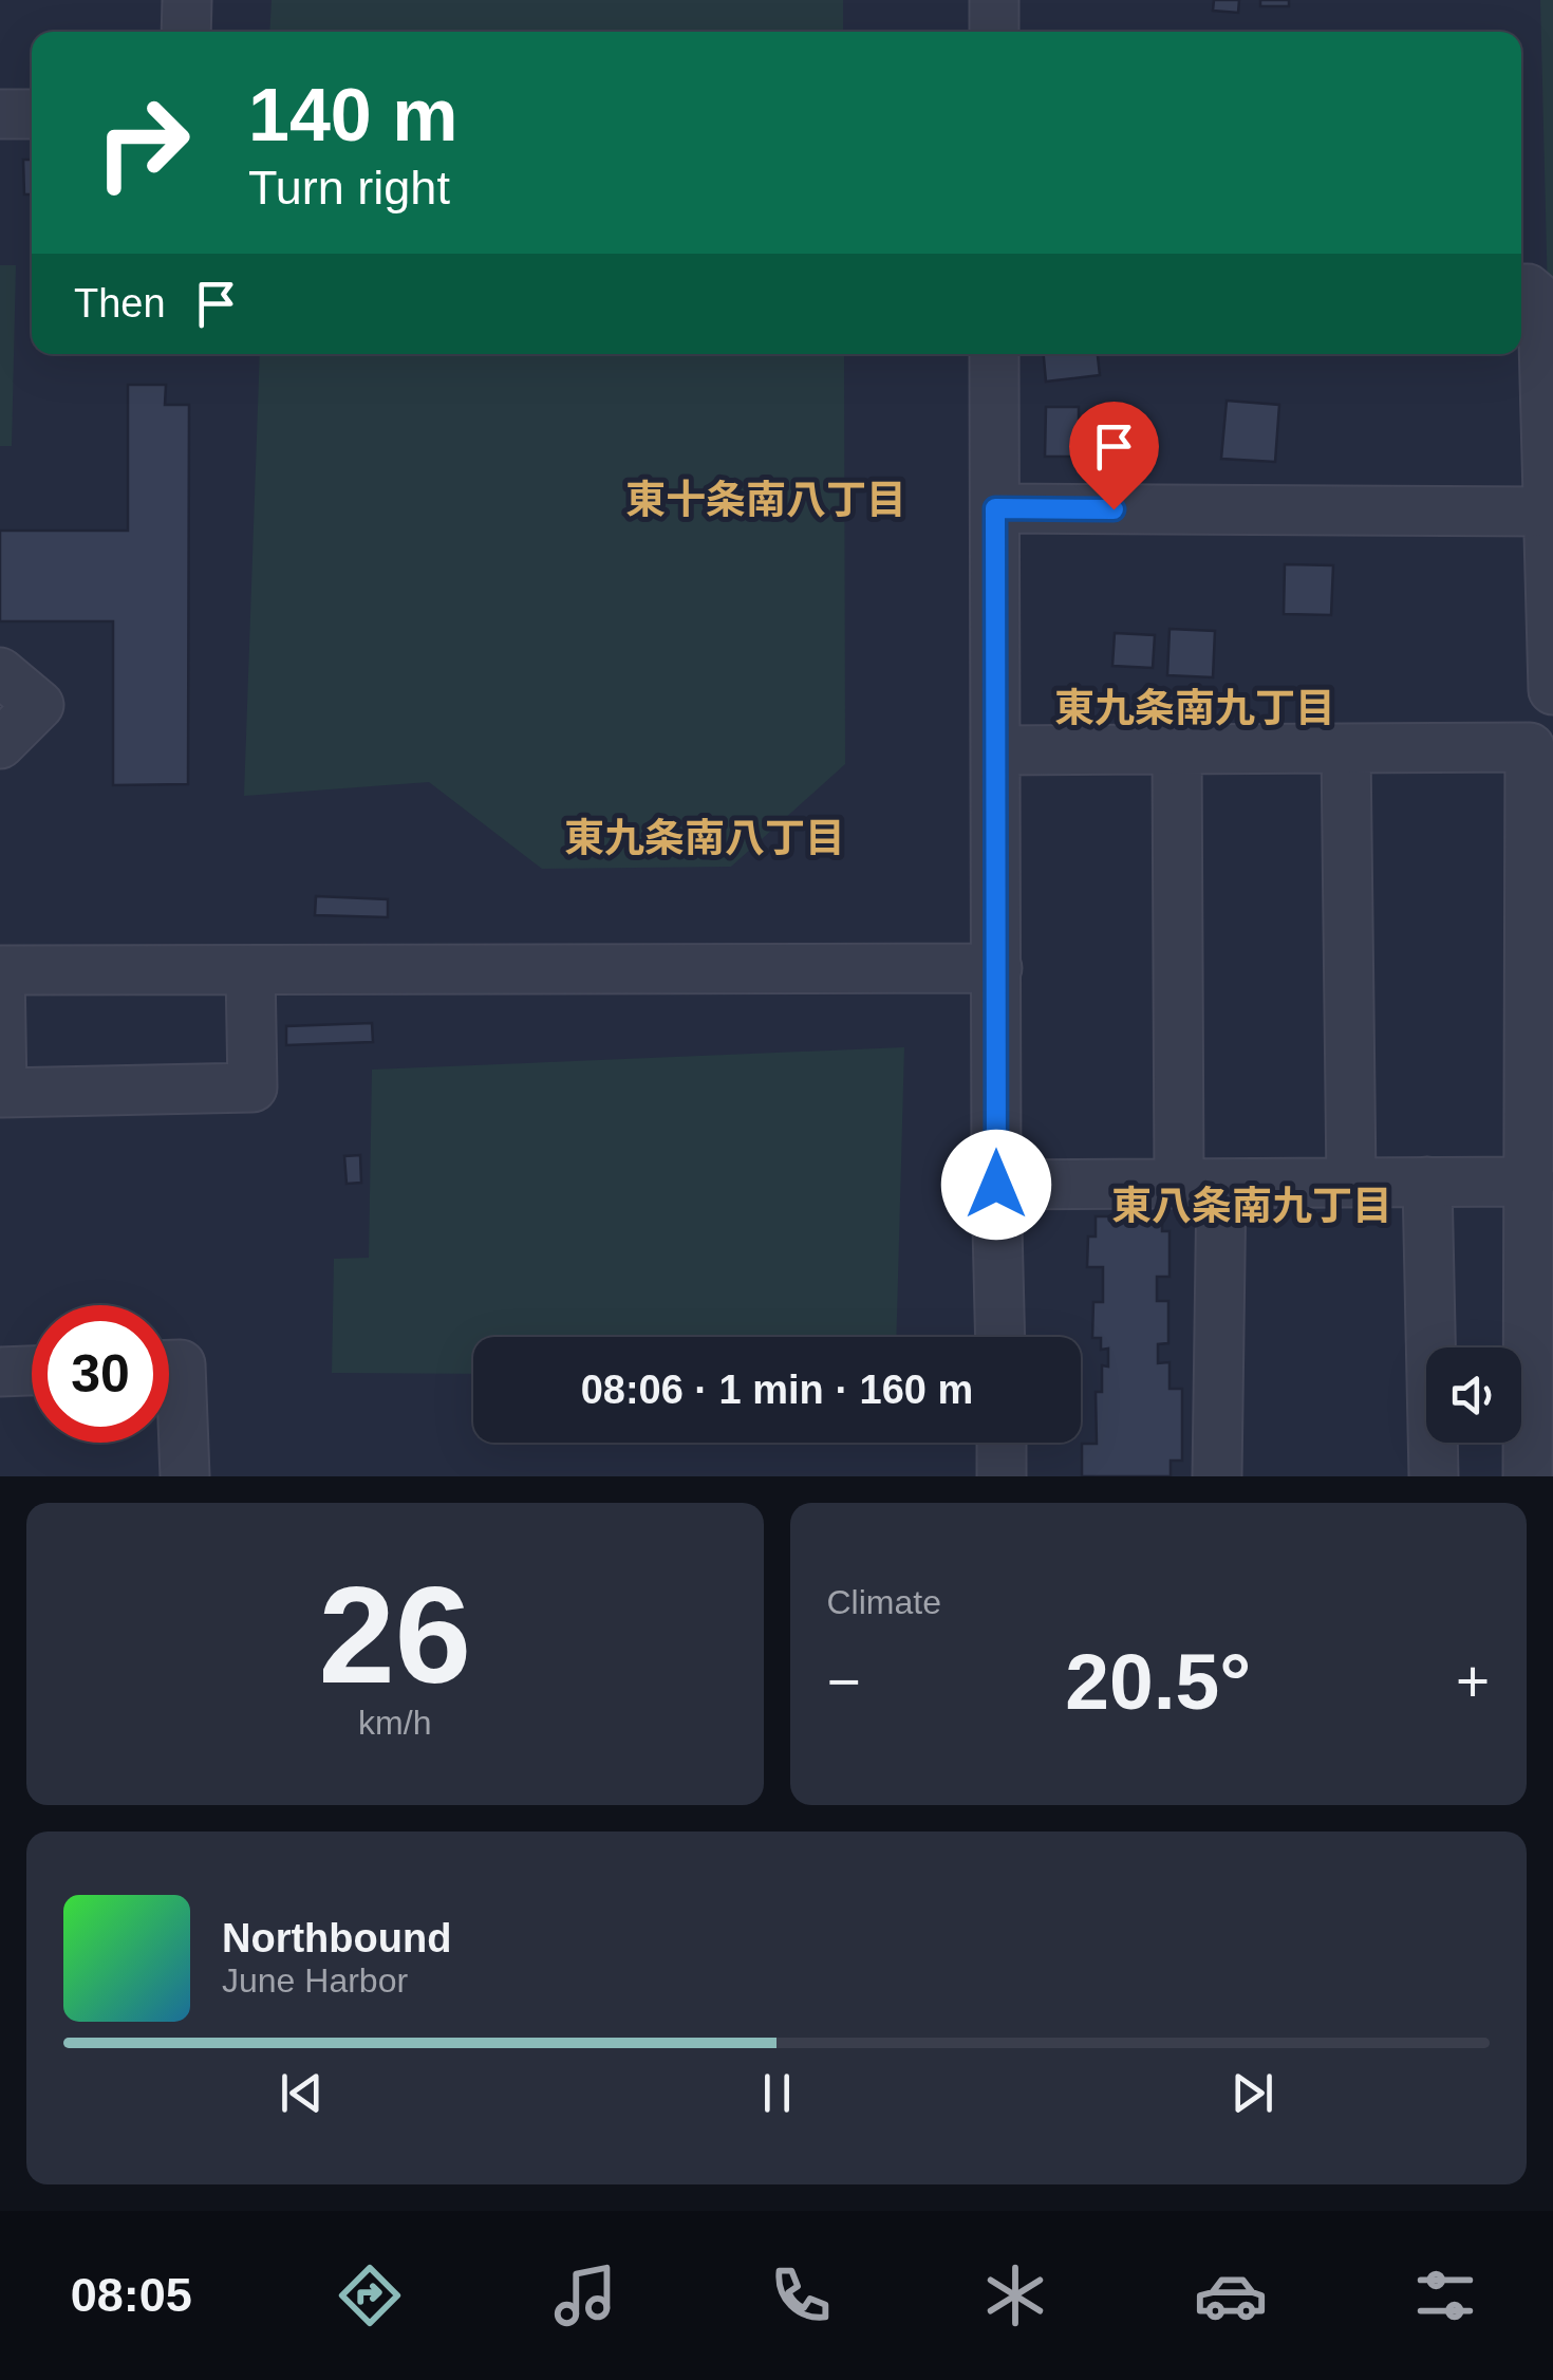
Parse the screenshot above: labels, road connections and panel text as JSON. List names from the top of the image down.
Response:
{
  "districts": [
    "東十条南八丁目",
    "東九条南九丁目",
    "東九条南八丁目",
    "東八条南九丁目"
  ],
  "page": {
    "turn": ["140 m", "Turn right"],
    "then": "Then",
    "limit": "30",
    "trip": "08:06 · 1 min · 160 m",
    "tile": [
      ["26", "km/h"],
      "Climate"
    ],
    "heat": ["−", "20.5°", "+"],
    "song": ["Northbound", "June Harbor"],
    "tabs": "08:05"
  }
}
